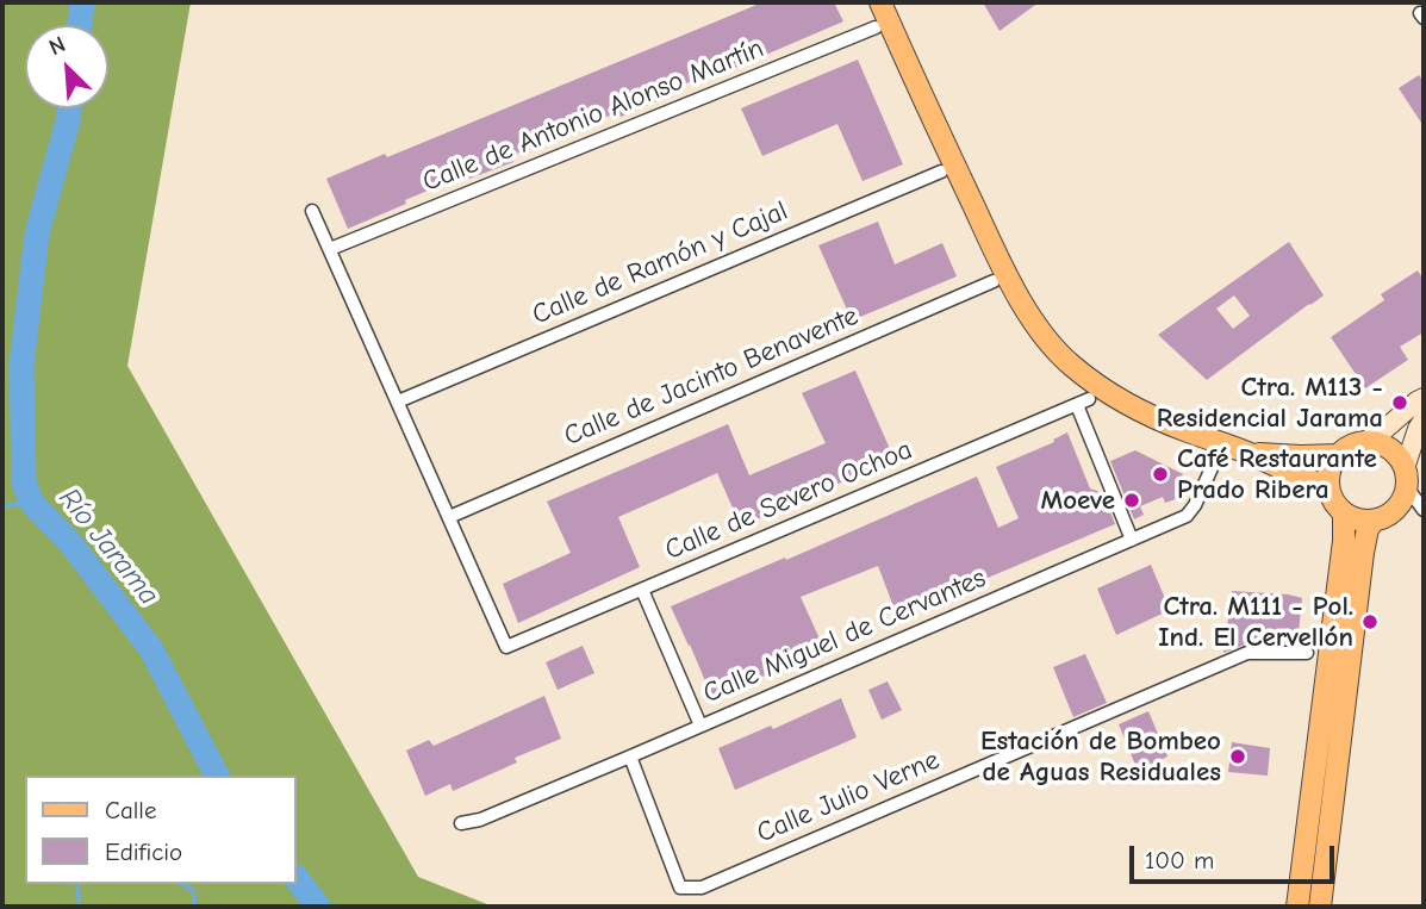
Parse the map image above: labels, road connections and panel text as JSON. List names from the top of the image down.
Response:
{
  "streets": {
    "street": [
      "Calle de Antonio Alonso Martín",
      "Calle de Ramón y Cajal",
      "Calle de Jacinto Benavente",
      "Calle de Severo Ochoa",
      "Calle Miguel de Cervantes",
      "Calle Julio Verne"
    ]
  },
  "crossings": [
    ["Calle de Jacinto Benavente", "Calle de Severo Ochoa"],
    ["Calle de Severo Ochoa", "Calle Miguel de Cervantes"],
    ["Calle Miguel de Cervantes", "Calle Julio Verne"]
  ],
  "water": ["Río Jarama"],
  "places": [
    "Ctra. M113 - Residencial Jarama",
    "Café Restaurante Prado Ribera",
    "Moeve",
    "Ctra. M111 - Pol. Ind. El Cervellón",
    "Estación de Bombeo de Aguas Residuales"
  ],
  "legend": ["Calle", "Edificio"],
  "scale_bar": "100 m",
  "north": "top left"
}
